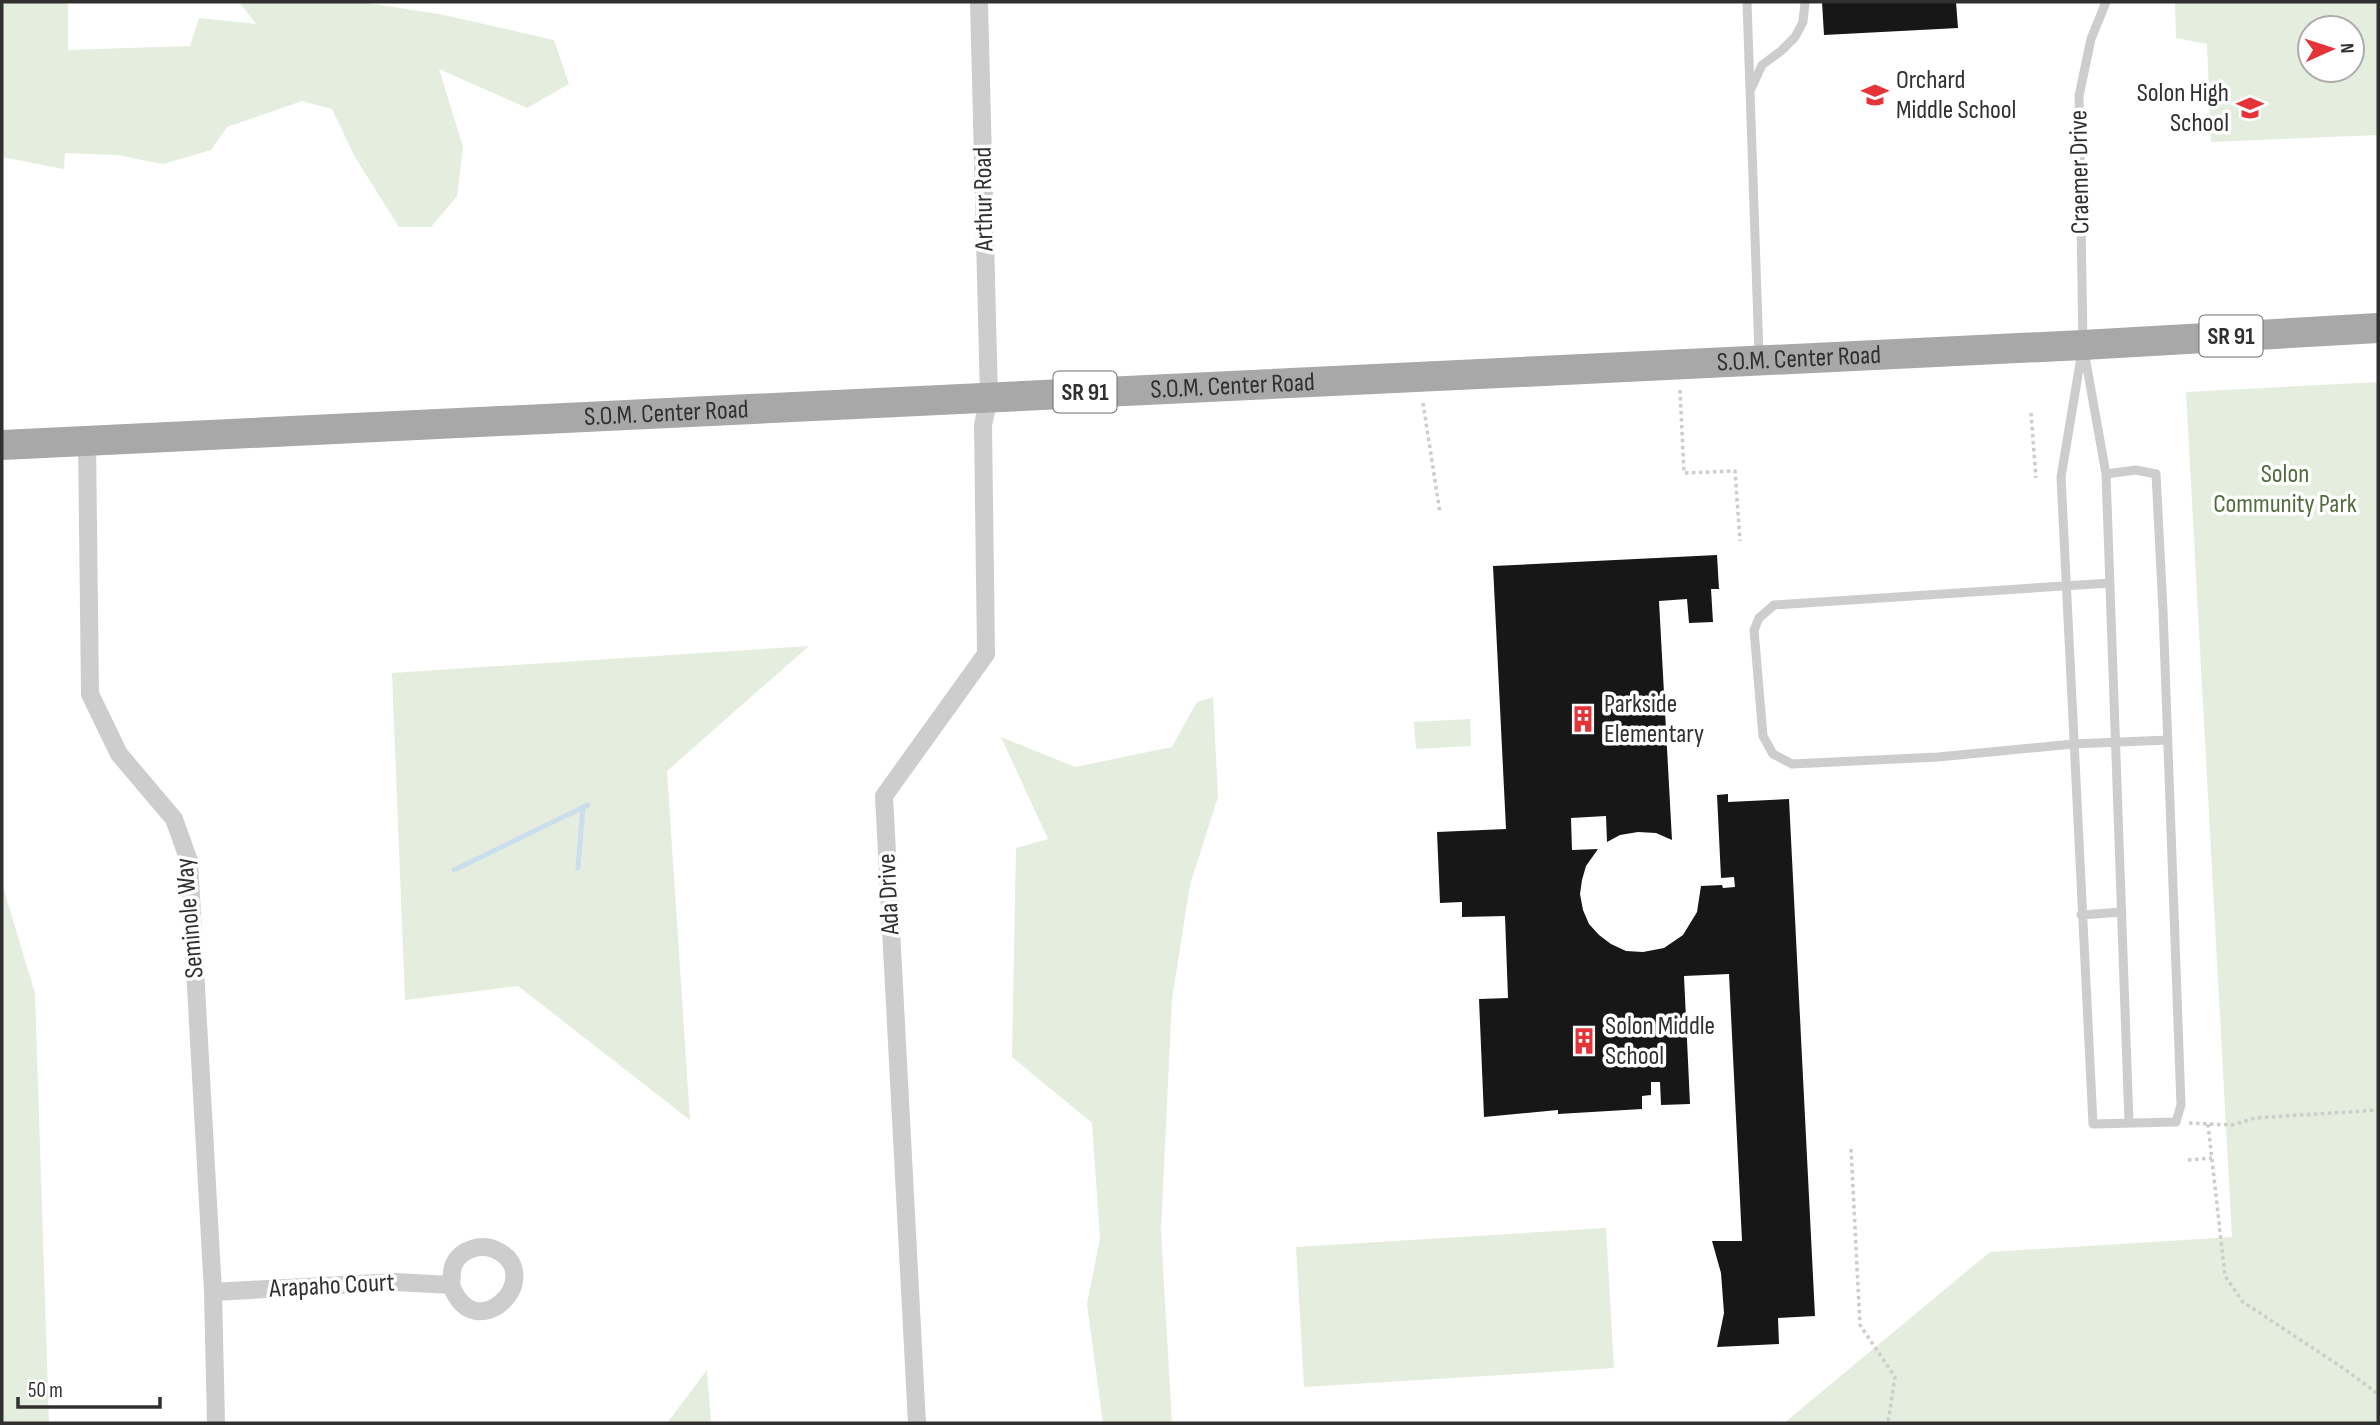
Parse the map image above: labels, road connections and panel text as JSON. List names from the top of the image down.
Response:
{
  "streets": {
    "main road": ["SR 91", "S.O.M. Center Road"],
    "street": [
      "Arthur Road",
      "Ada Drive",
      "Seminole Way",
      "Arapaho Court"
    ],
    "lane": ["Craemer Drive"]
  },
  "crossings": [
    ["Craemer Drive", "S.O.M. Center Road"],
    ["Arthur Road", "S.O.M. Center Road"],
    ["Arthur Road", "Ada Drive"],
    ["S.O.M. Center Road", "Ada Drive"],
    ["S.O.M. Center Road", "Seminole Way"],
    ["Seminole Way", "Arapaho Court"]
  ],
  "parks": ["Solon Community Park"],
  "places": {
    "school or university": ["Orchard Middle School", "Solon High School"],
    "building": ["Parkside Elementary", "Solon Middle School"]
  },
  "scale_bar": "50 m",
  "north": "right"
}
